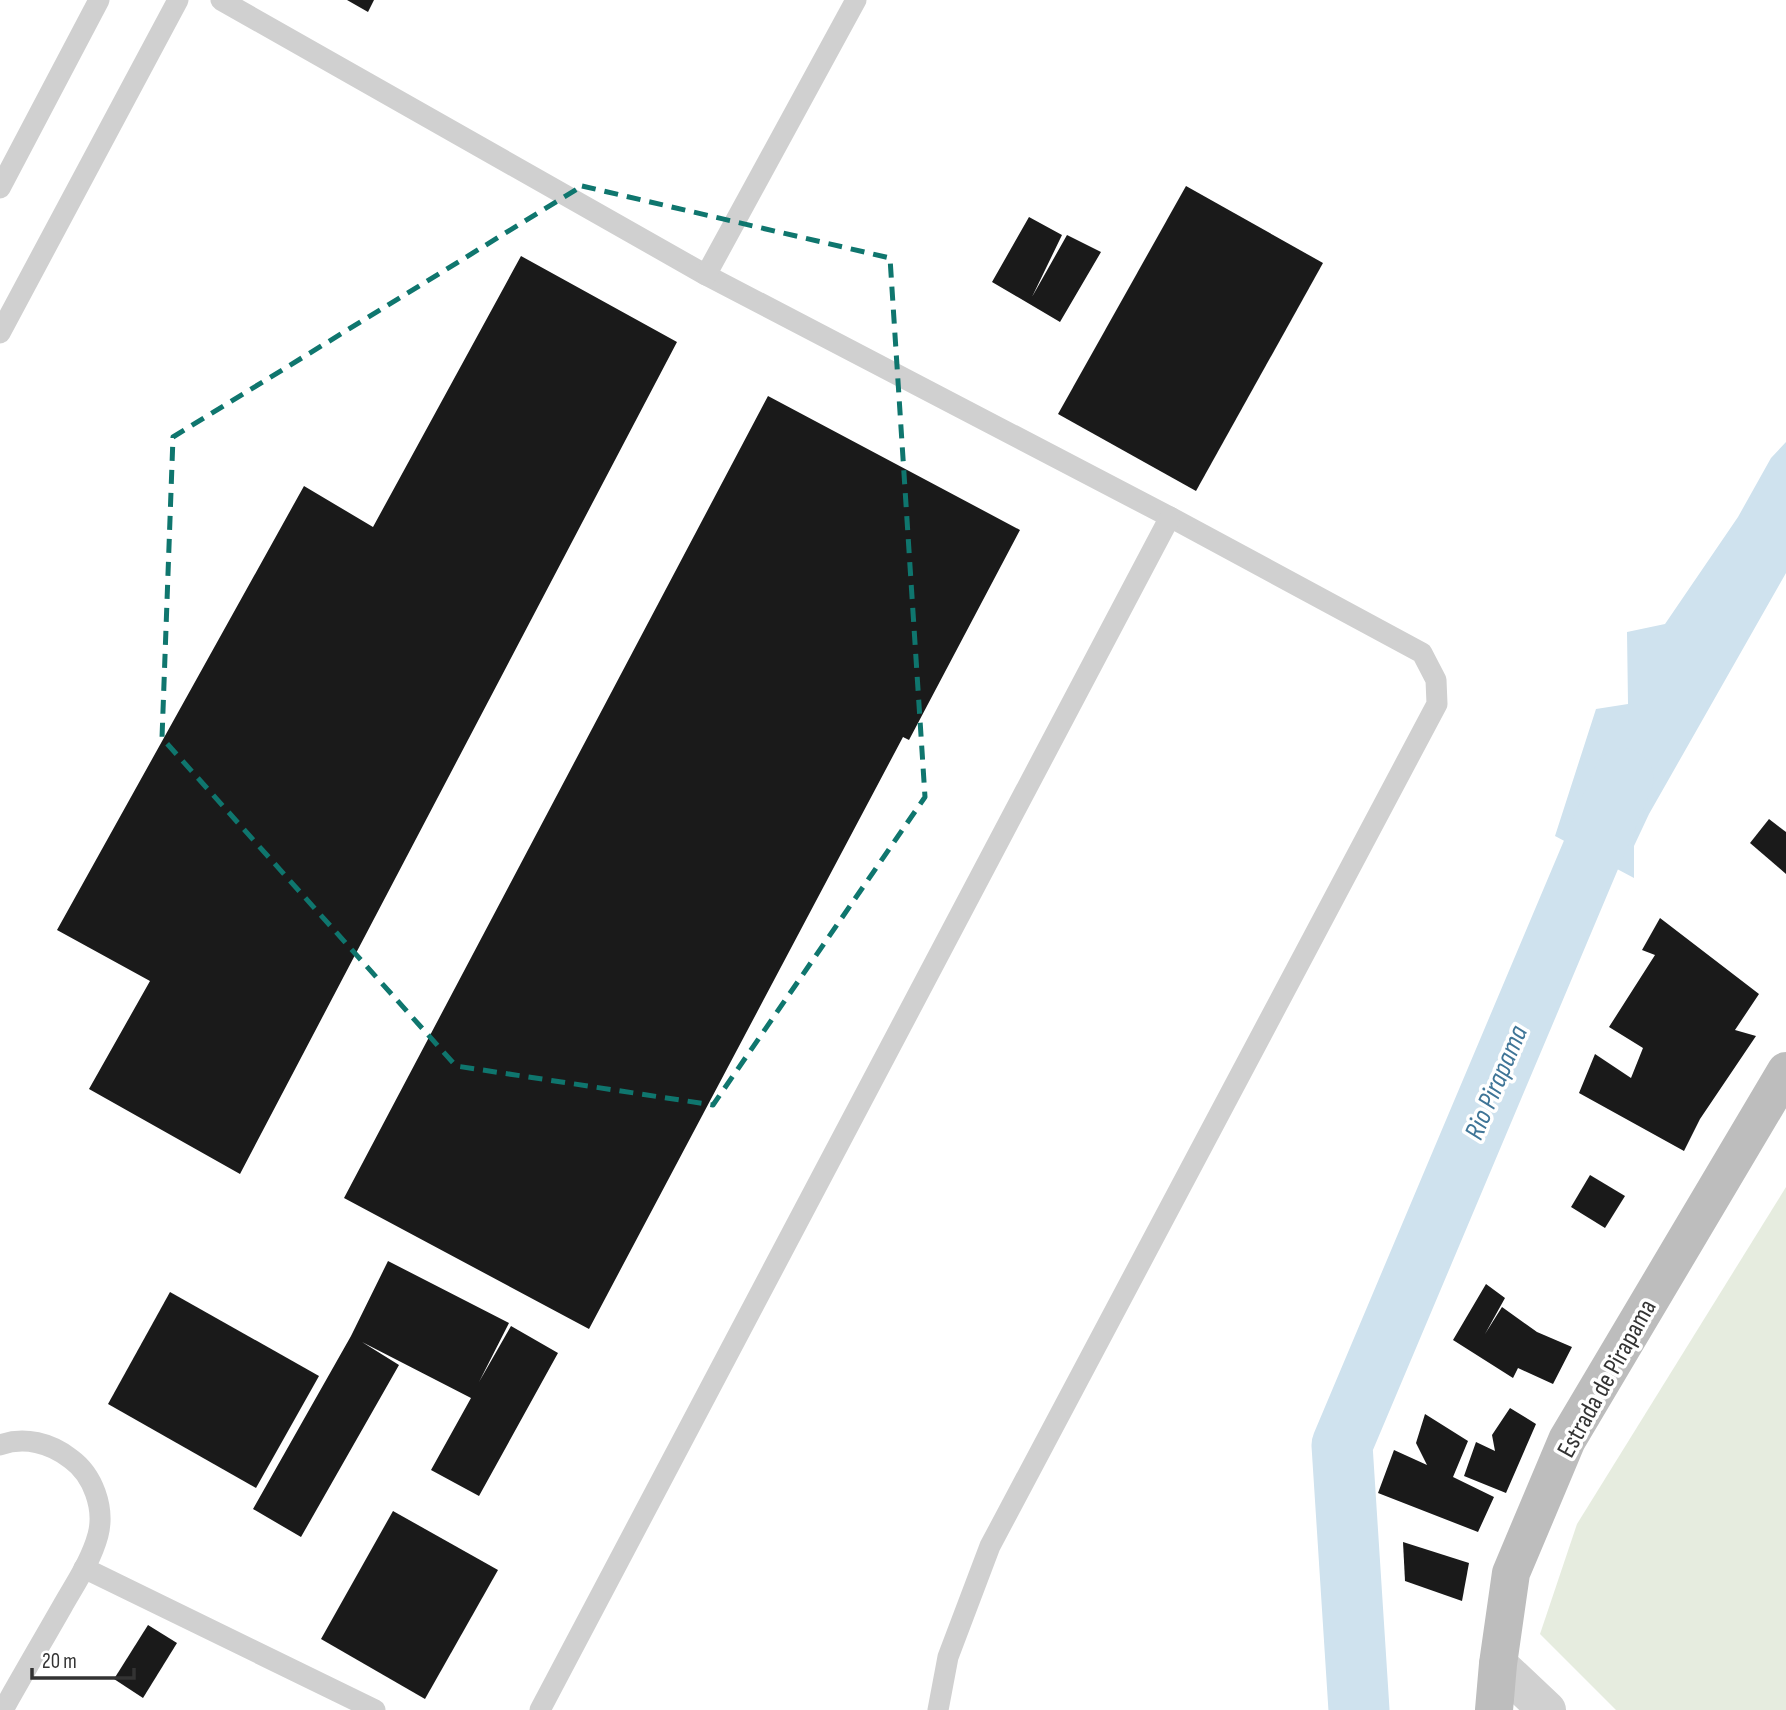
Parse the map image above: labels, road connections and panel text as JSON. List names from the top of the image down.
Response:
{
  "streets": {
    "main road": ["Estrada de Pirapama"]
  },
  "water": ["Rio Pirapama"],
  "scale_bar": "20 m"
}
